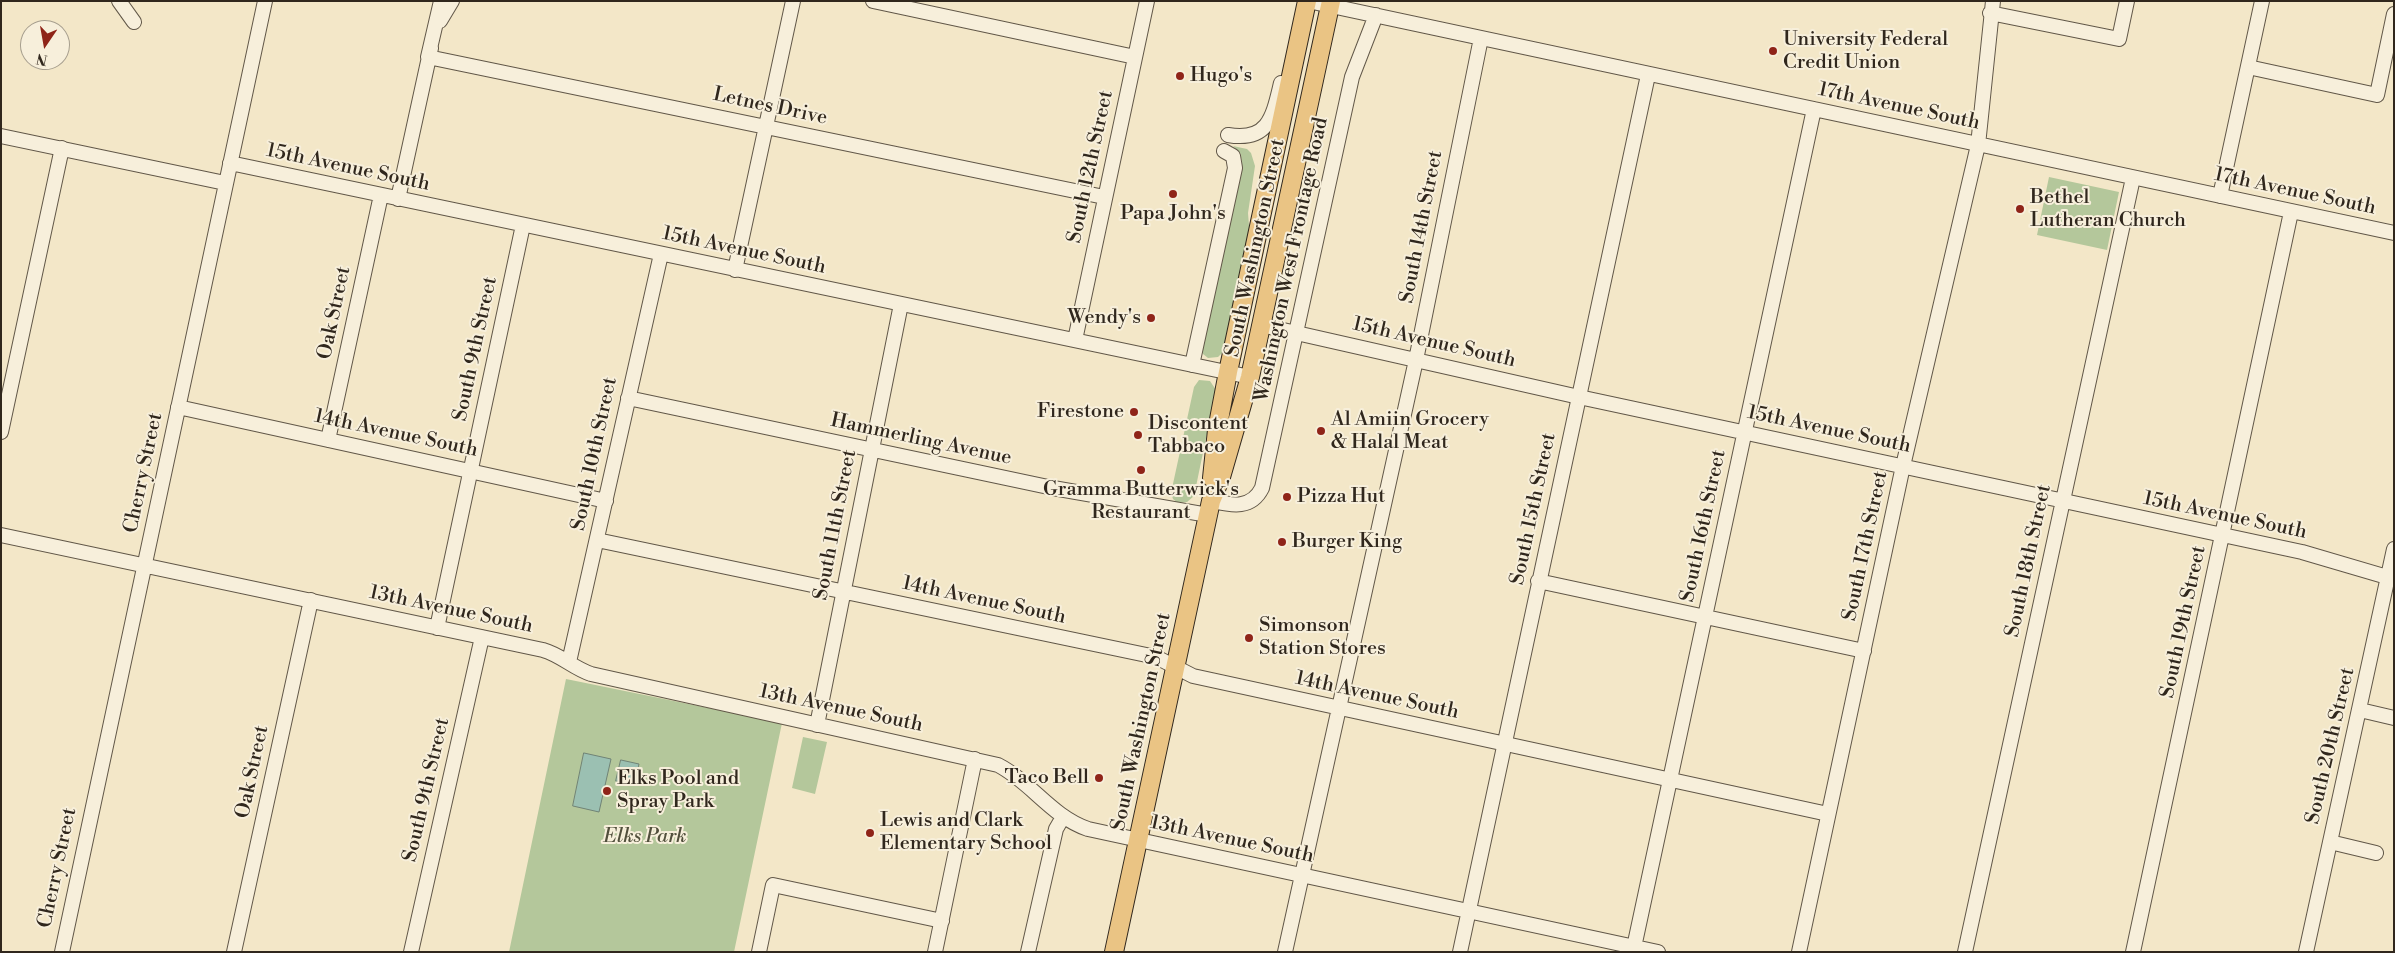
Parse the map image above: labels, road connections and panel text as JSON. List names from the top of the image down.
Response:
{
  "streets": {
    "main road": ["South Washington Street"],
    "street": [
      "Letnes Drive",
      "17th Avenue South",
      "South 12th Street",
      "15th Avenue South",
      "South 14th Street",
      "Washington West Frontage Road",
      "Oak Street",
      "South 9th Street",
      "14th Avenue South",
      "Hammerling Avenue",
      "South 10th Street",
      "Cherry Street",
      "South 15th Street",
      "South 11th Street",
      "South 16th Street",
      "South 17th Street",
      "South 18th Street",
      "13th Avenue South",
      "South 19th Street",
      "South 20th Street"
    ]
  },
  "crossings": [
    ["Letnes Drive", "South 12th Street"],
    ["17th Avenue South", "South 14th Street"],
    ["17th Avenue South", "South Washington Street"],
    ["17th Avenue South", "Washington West Frontage Road"],
    ["17th Avenue South", "South 15th Street"],
    ["17th Avenue South", "South 16th Street"],
    ["17th Avenue South", "South 17th Street"],
    ["17th Avenue South", "South 18th Street"],
    ["17th Avenue South", "South 19th Street"],
    ["South 12th Street", "15th Avenue South"],
    ["15th Avenue South", "South 14th Street"],
    ["15th Avenue South", "South Washington Street"],
    ["15th Avenue South", "Washington West Frontage Road"],
    ["15th Avenue South", "Oak Street"],
    ["15th Avenue South", "South 9th Street"],
    ["15th Avenue South", "South 10th Street"],
    ["15th Avenue South", "Cherry Street"],
    ["15th Avenue South", "South 15th Street"],
    ["15th Avenue South", "South 11th Street"],
    ["15th Avenue South", "South 16th Street"],
    ["15th Avenue South", "South 17th Street"],
    ["15th Avenue South", "South 18th Street"],
    ["15th Avenue South", "South 19th Street"],
    ["15th Avenue South", "South 20th Street"],
    ["South 14th Street", "14th Avenue South"],
    ["South 14th Street", "13th Avenue South"],
    ["South Washington Street", "Washington West Frontage Road"],
    ["South Washington Street", "14th Avenue South"],
    ["South Washington Street", "Hammerling Avenue"],
    ["South Washington Street", "13th Avenue South"],
    ["Washington West Frontage Road", "Hammerling Avenue"],
    ["Oak Street", "14th Avenue South"],
    ["Oak Street", "13th Avenue South"],
    ["South 9th Street", "14th Avenue South"],
    ["South 9th Street", "13th Avenue South"],
    ["14th Avenue South", "South 10th Street"],
    ["14th Avenue South", "Cherry Street"],
    ["14th Avenue South", "South 15th Street"],
    ["14th Avenue South", "South 11th Street"],
    ["14th Avenue South", "South 16th Street"],
    ["14th Avenue South", "South 17th Street"],
    ["Hammerling Avenue", "South 10th Street"],
    ["Hammerling Avenue", "South 11th Street"],
    ["South 10th Street", "13th Avenue South"],
    ["Cherry Street", "13th Avenue South"],
    ["South 15th Street", "13th Avenue South"],
    ["South 11th Street", "13th Avenue South"],
    ["South 16th Street", "13th Avenue South"]
  ],
  "parks": ["Elks Park"],
  "places": [
    "University Federal Credit Union",
    "Hugo's",
    "Papa John's",
    "Bethel Lutheran Church",
    "Wendy's",
    "Firestone",
    "Al Amiin Grocery & Halal Meat",
    "Discontent Tabbaco",
    "Gramma Butterwick's Restaurant",
    "Pizza Hut",
    "Burger King",
    "Simonson Station Stores",
    "Taco Bell",
    "Elks Pool and Spray Park",
    "Lewis and Clark Elementary School"
  ],
  "north": "bottom"
}
